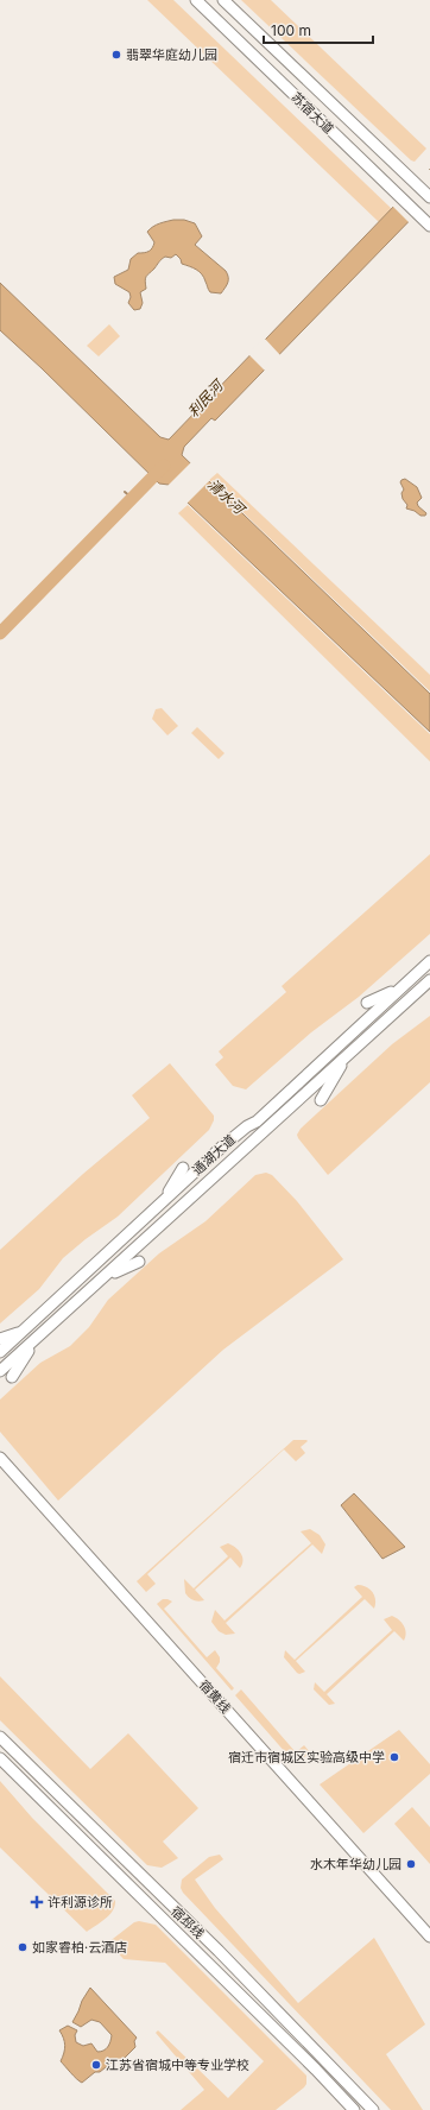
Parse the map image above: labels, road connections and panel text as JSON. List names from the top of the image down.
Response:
{
  "streets": {
    "main road": [
      "苏宿大道",
      "通湖大道",
      "宿黄线",
      "宿邳线"
    ]
  },
  "water": ["利民河", "清水河"],
  "places": {
    "other": [
      "翡翠华庭幼儿园",
      "宿迁市宿城区实验高级中学",
      "水木年华幼儿园",
      "如家睿柏·云酒店",
      "江苏省宿城中等专业学校"
    ],
    "health": ["许利源诊所"]
  },
  "scale_bar": "100 m"
}
